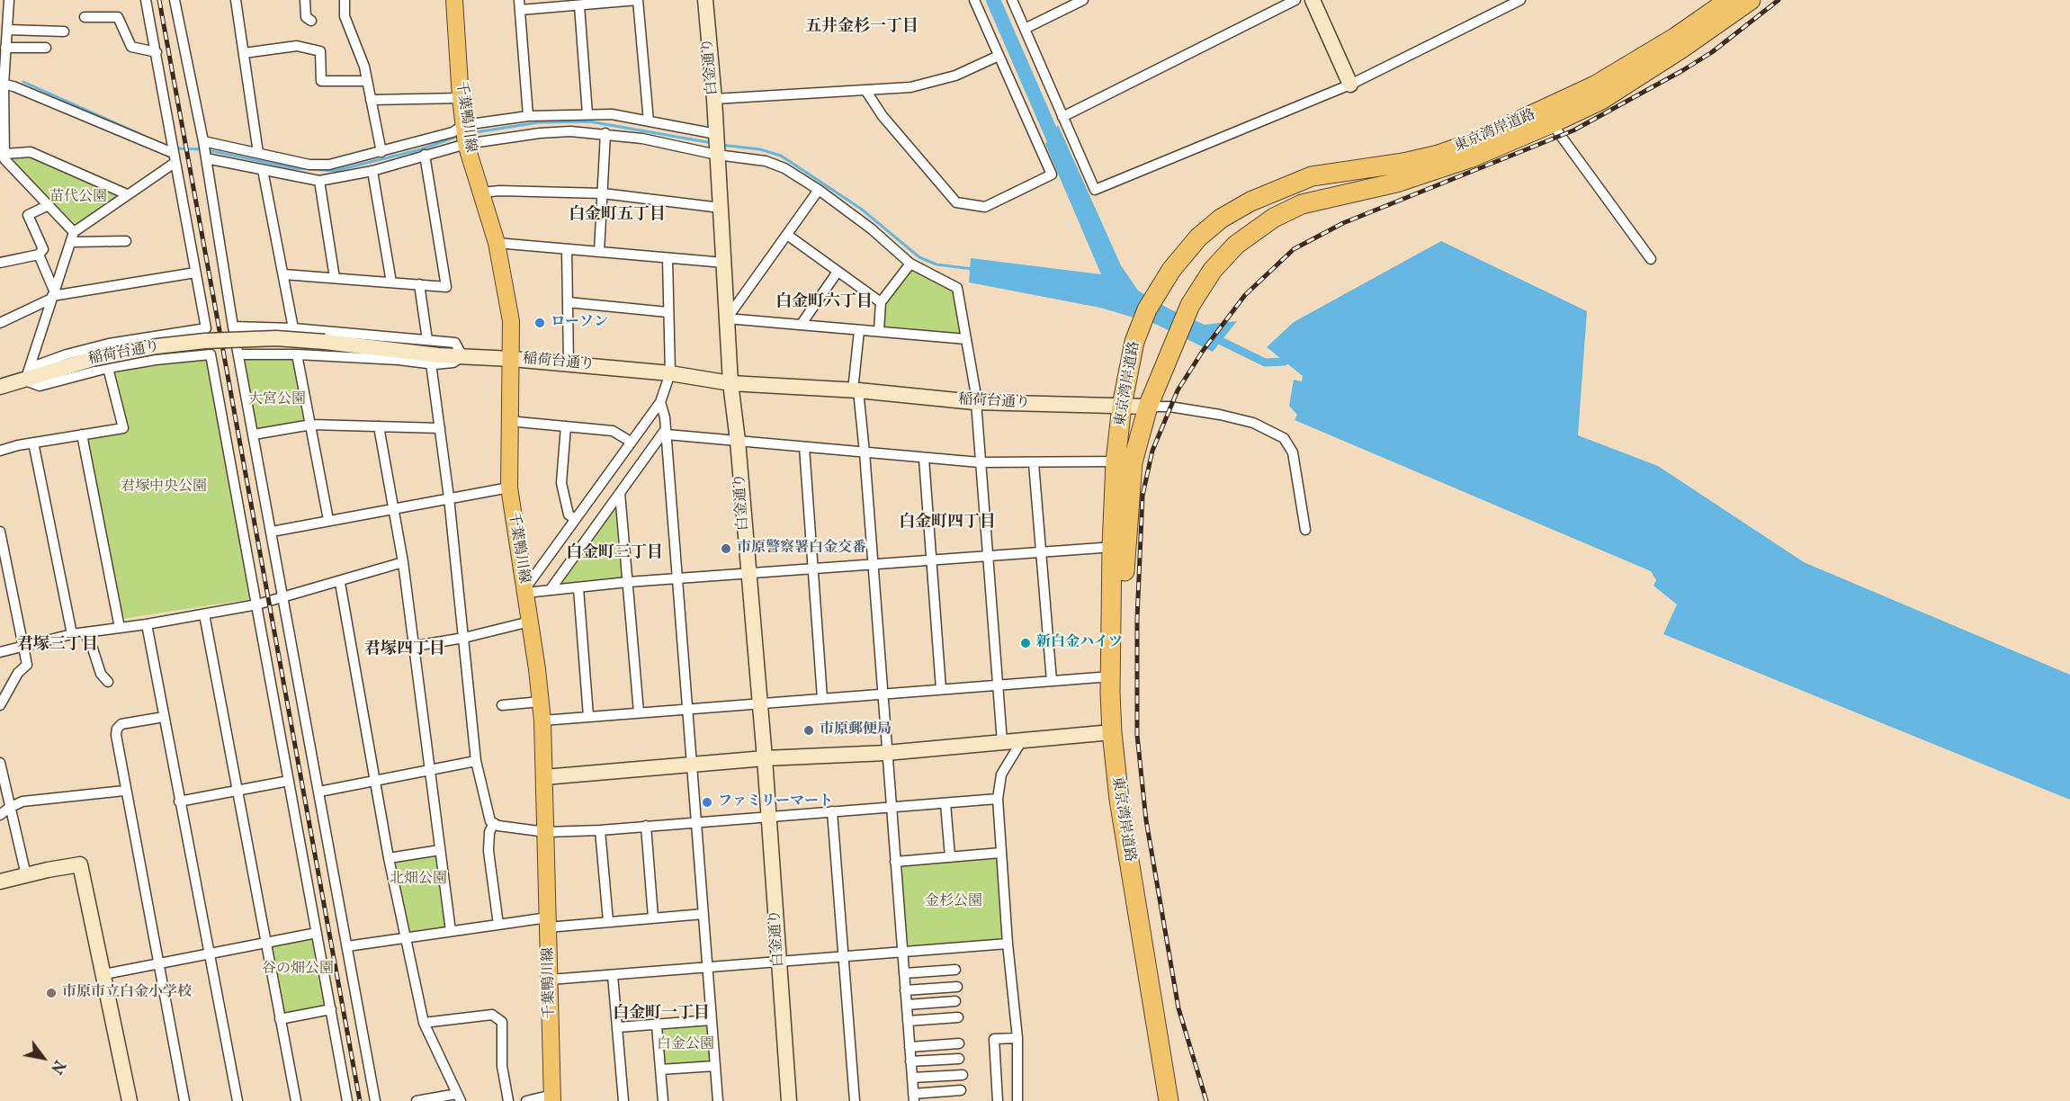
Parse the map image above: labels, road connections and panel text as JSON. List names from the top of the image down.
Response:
{
  "streets": {
    "highway": ["東京湾岸道路"],
    "main road": ["千葉鴨川線"],
    "street": ["白金通り", "稲荷台通り"]
  },
  "crossings": [
    ["白金通り", "稲荷台通り"],
    ["千葉鴨川線", "稲荷台通り"],
    ["東京湾岸道路", "稲荷台通り"]
  ],
  "districts": [
    "五井金杉一丁目",
    "白金町五丁目",
    "白金町六丁目",
    "白金町四丁目",
    "白金町三丁目",
    "君塚三丁目",
    "君塚四丁目",
    "白金町一丁目"
  ],
  "parks": [
    "苗代公園",
    "大宮公園",
    "君塚中央公園",
    "北畑公園",
    "金杉公園",
    "谷の畑公園",
    "白金公園"
  ],
  "places": [
    "ローソン",
    "市原警察署白金交番",
    "新白金ハイツ",
    "市原郵便局",
    "ファミリーマート",
    "市原市立白金小学校"
  ],
  "north": "bottom right"
}
